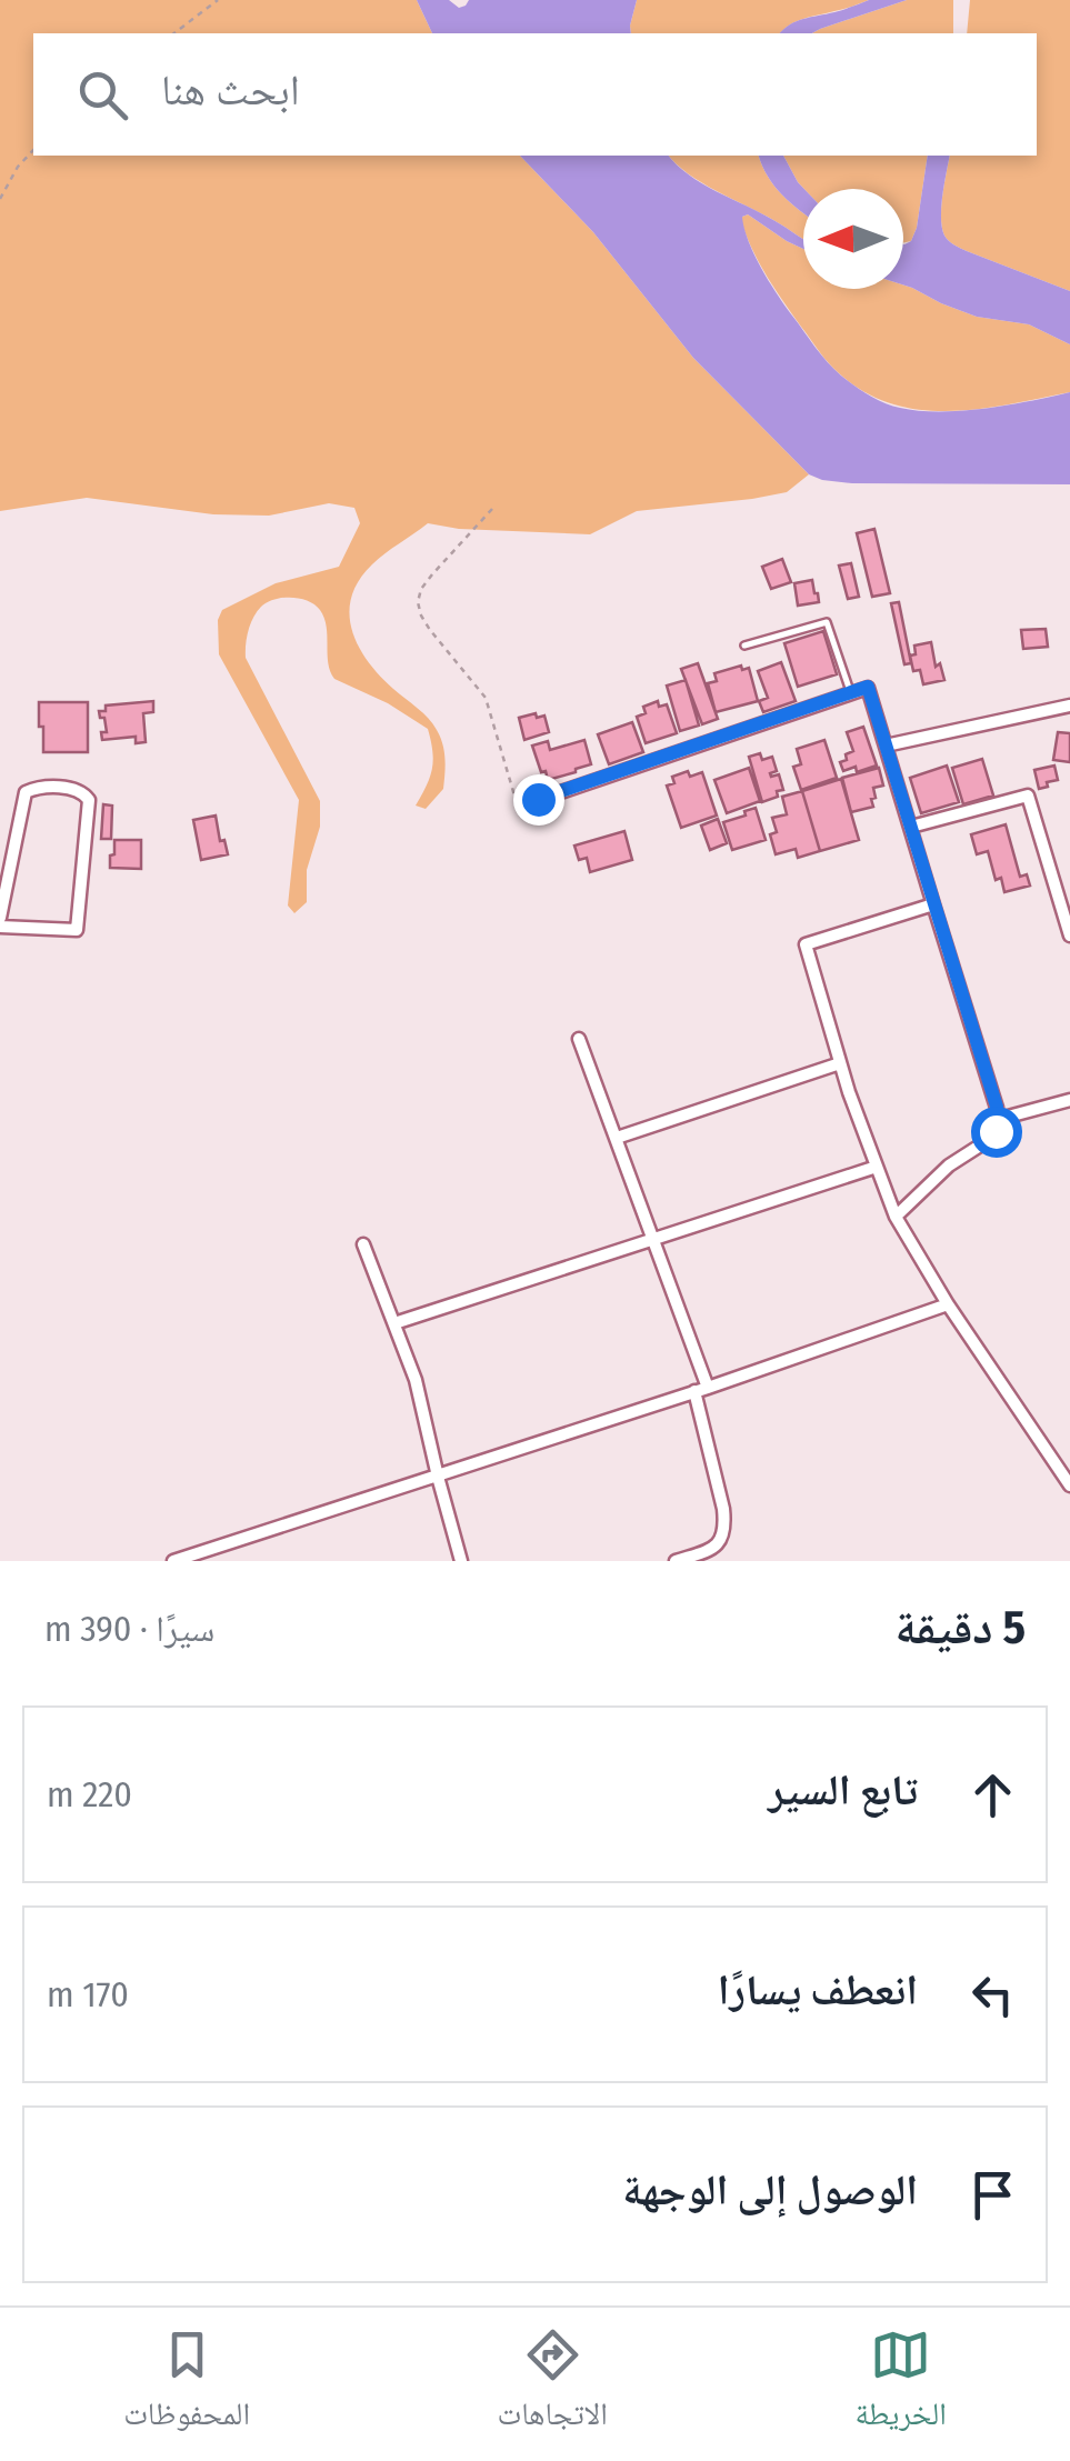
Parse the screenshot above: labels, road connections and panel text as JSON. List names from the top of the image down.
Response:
{
  "north": "left",
  "page": {
    "search": "ابحث هنا",
    "heading": ["5 دقيقة", "سيرًا · 390 m"],
    "list": [
      ["تابع السير", "220 m"],
      ["انعطف يسارًا", "170 m"],
      "الوصول إلى الوجهة"
    ],
    "nav": ["الخريطة", "الاتجاهات", "المحفوظات"]
  }
}
